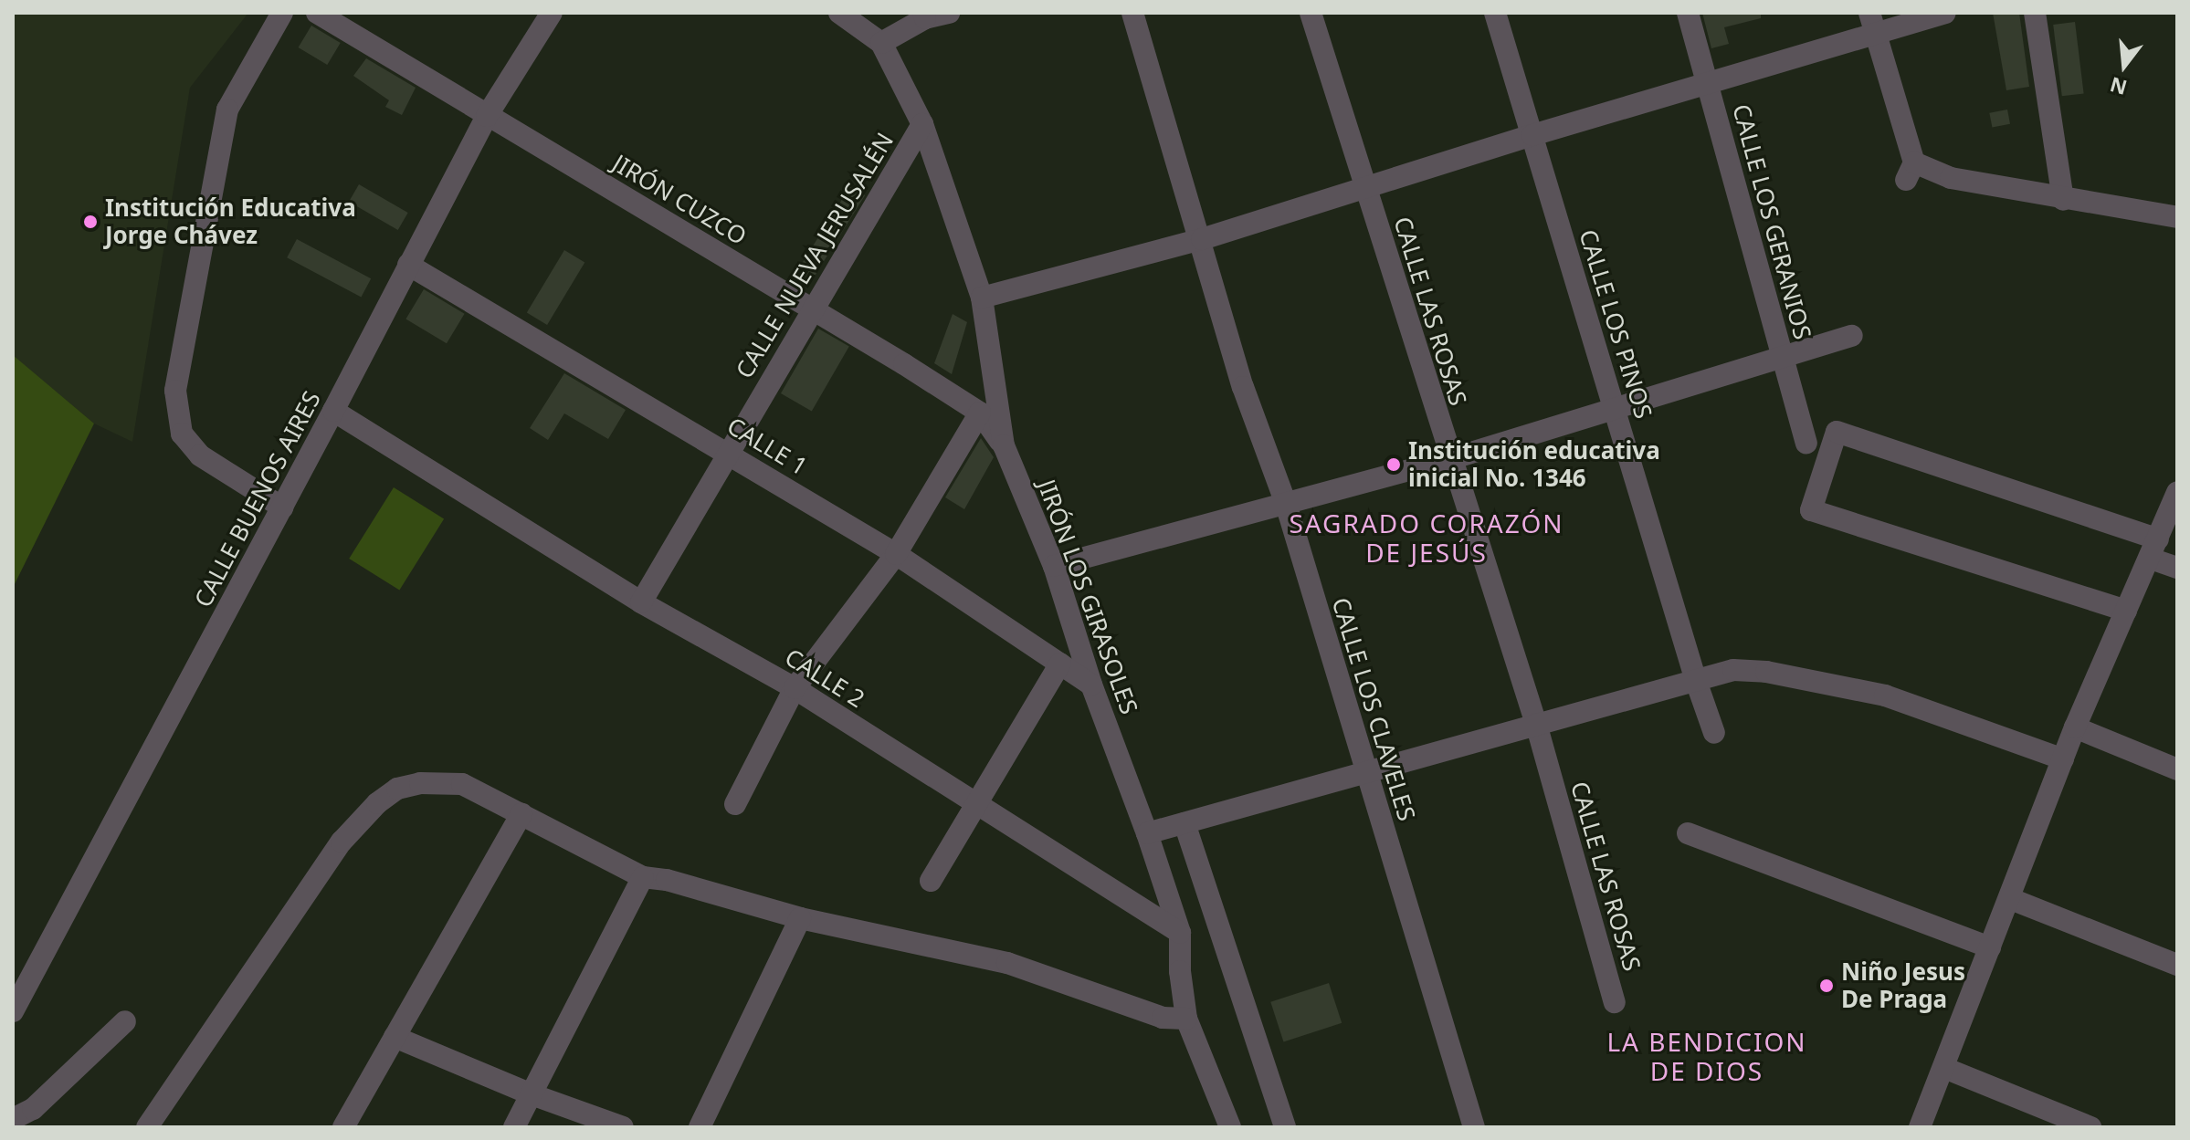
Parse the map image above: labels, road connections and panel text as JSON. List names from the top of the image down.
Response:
{
  "streets": {
    "street": [
      "JIRÓN CUZCO",
      "CALLE LOS GERANIOS",
      "CALLE NUEVA JERUSALÉN",
      "CALLE LAS ROSAS",
      "CALLE LOS PINOS",
      "CALLE 1",
      "CALLE BUENOS AIRES",
      "JIRÓN LOS GIRASOLES",
      "CALLE 2",
      "CALLE LOS CLAVELES"
    ]
  },
  "crossings": [
    ["JIRÓN CUZCO", "CALLE NUEVA JERUSALÉN"],
    ["JIRÓN CUZCO", "CALLE BUENOS AIRES"],
    ["JIRÓN CUZCO", "JIRÓN LOS GIRASOLES"],
    ["CALLE NUEVA JERUSALÉN", "CALLE 1"],
    ["CALLE NUEVA JERUSALÉN", "JIRÓN LOS GIRASOLES"],
    ["CALLE NUEVA JERUSALÉN", "CALLE 2"],
    ["CALLE 1", "CALLE BUENOS AIRES"],
    ["CALLE 1", "JIRÓN LOS GIRASOLES"],
    ["CALLE BUENOS AIRES", "CALLE 2"],
    ["JIRÓN LOS GIRASOLES", "CALLE 2"]
  ],
  "districts": ["SAGRADO CORAZÓN DE JESÚS", "LA BENDICION DE DIOS"],
  "places": ["Institución Educativa Jorge Chávez", "Institución educativa inicial No. 1346", "Niño Jesus De Praga"],
  "north": "bottom"
}
